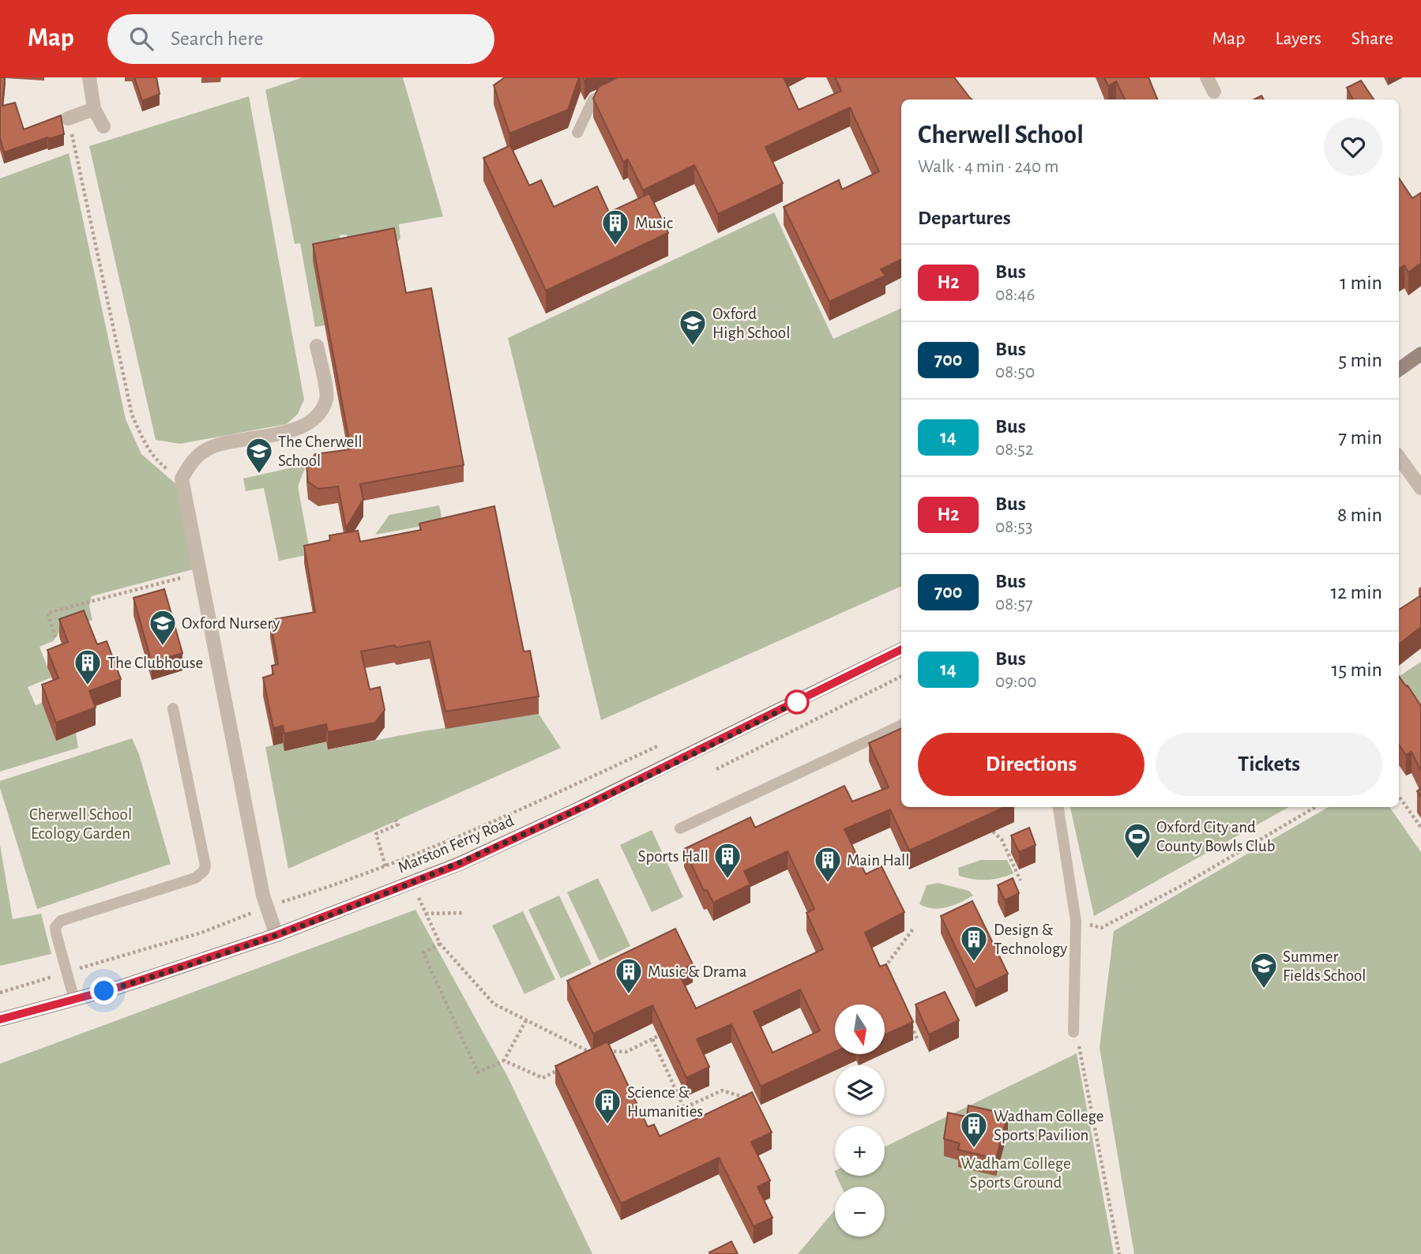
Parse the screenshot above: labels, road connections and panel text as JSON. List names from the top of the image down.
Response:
{
  "streets": {
    "main road": ["Marston Ferry Road"]
  },
  "parks": ["Cherwell School Ecology Garden", "Wadham College Sports Ground"],
  "places": {
    "building": [
      "Music",
      "The Clubhouse",
      "Sports Hall",
      "Main Hall",
      "Design & Technology",
      "Music & Drama",
      "Science & Humanities",
      "Wadham College Sports Pavilion"
    ],
    "school or university": [
      "Oxford High School",
      "The Cherwell School",
      "Oxford Nursery",
      "Summer Fields School"
    ],
    "sports": ["Oxford City and County Bowls Club"]
  },
  "lines": ["bus line H2"],
  "north": "bottom",
  "page": {
    "header": "Map",
    "search": "Search here",
    "nav": ["Map", "Layers", "Share"],
    "heading": [
      ["Cherwell School", "Walk · 4 min · 240 m"],
      "Departures"
    ],
    "list": [
      {
        "mark": "H2",
        "name": "Bus",
        "note": "08:46",
        "value": "1 min"
      },
      {
        "mark": "700",
        "name": "Bus",
        "note": "08:50",
        "value": "5 min"
      },
      {
        "mark": "14",
        "name": "Bus",
        "note": "08:52",
        "value": "7 min"
      },
      {
        "mark": "H2",
        "name": "Bus",
        "note": "08:53",
        "value": "8 min"
      },
      {
        "mark": "700",
        "name": "Bus",
        "note": "08:57",
        "value": "12 min"
      },
      {
        "mark": "14",
        "name": "Bus",
        "note": "09:00",
        "value": "15 min"
      }
    ],
    "buttons": ["Directions", "Tickets"],
    "map_buttons": ["+", "−"]
  }
}
